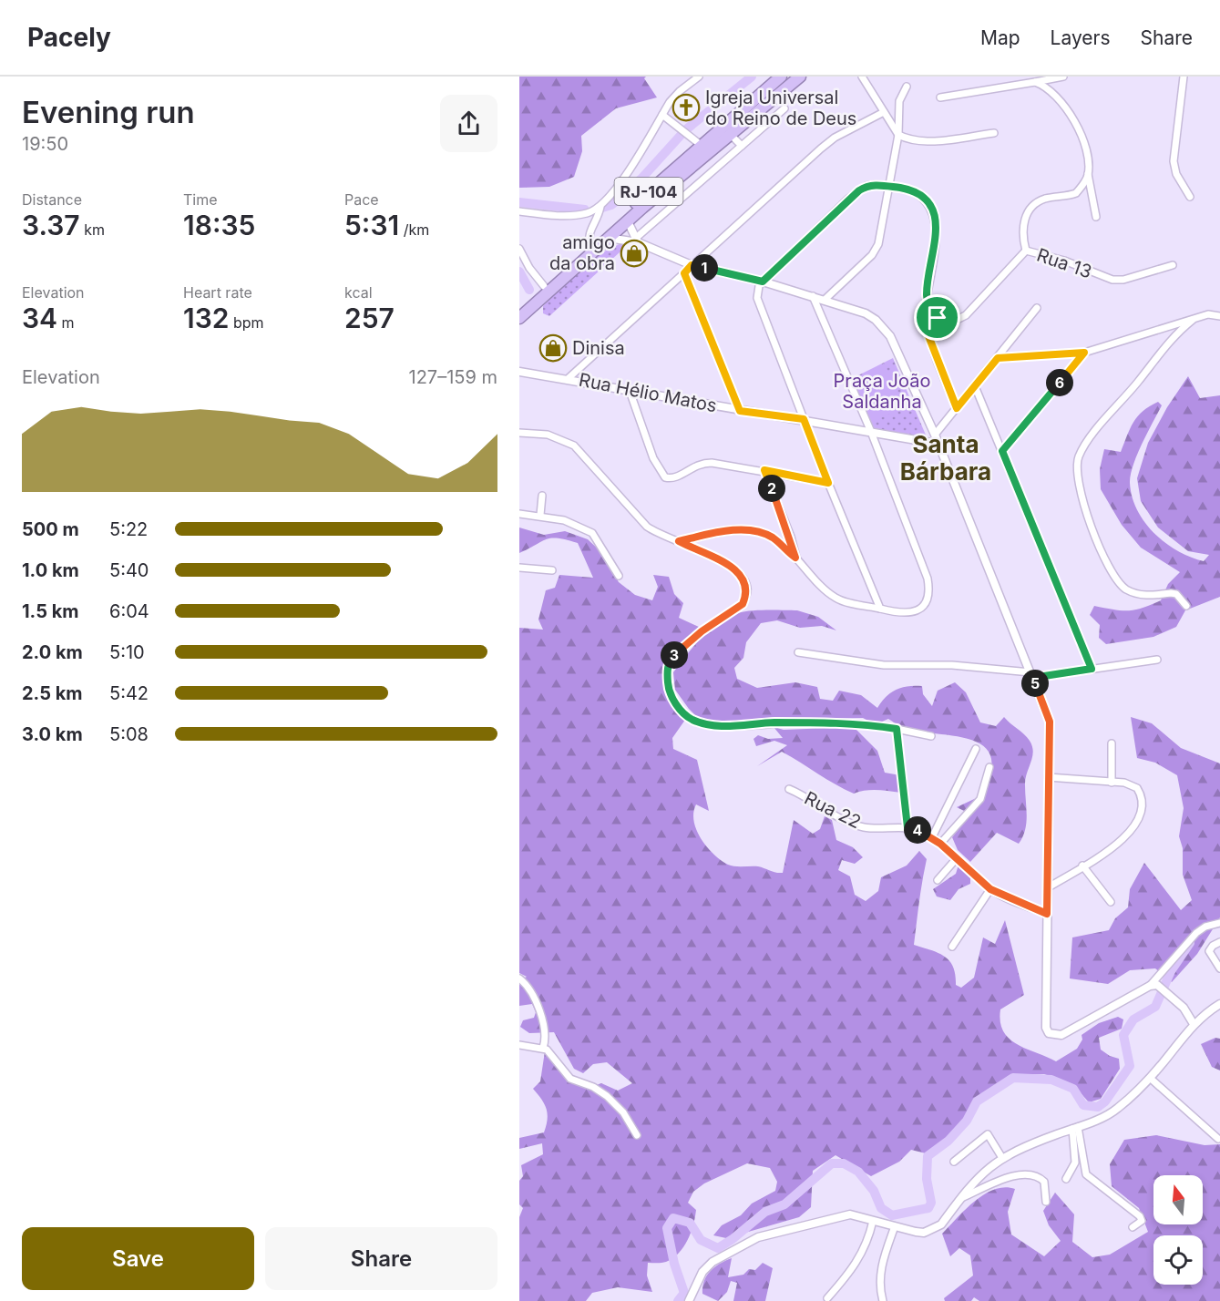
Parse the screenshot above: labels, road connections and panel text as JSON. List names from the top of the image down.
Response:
{
  "streets": {
    "highway": ["RJ-104"],
    "street": ["Rua 13", "Rua Hélio Matos", "Rua 22"]
  },
  "districts": ["Santa Bárbara"],
  "parks": ["Praça João Saldanha"],
  "places": {
    "church": ["Igreja Universal do Reino de Deus"],
    "shop": ["amigo da obra", "Dinisa"]
  },
  "north": "top",
  "page": {
    "header": "Pacely",
    "nav": ["Map", "Layers", "Share"],
    "heading": ["Evening run", "19:50"],
    "stats": [
      ["Distance", "3.37 km"],
      ["Time", "18:35"],
      ["Pace", "5:31 /km"],
      ["Elevation", "34 m"],
      ["Heart rate", "132 bpm"],
      ["kcal", "257"]
    ],
    "pins": [
      "1",
      "6",
      "2",
      "3",
      "5",
      "4"
    ],
    "chart": ["Elevation", "127–159 m"],
    "list": [
      {
        "name": "500 m",
        "note": "5:22"
      },
      {
        "name": "1.0 km",
        "note": "5:40"
      },
      {
        "name": "1.5 km",
        "note": "6:04"
      },
      {
        "name": "2.0 km",
        "note": "5:10"
      },
      {
        "name": "2.5 km",
        "note": "5:42"
      },
      {
        "name": "3.0 km",
        "note": "5:08"
      }
    ],
    "buttons": ["Save", "Share"]
  }
}
